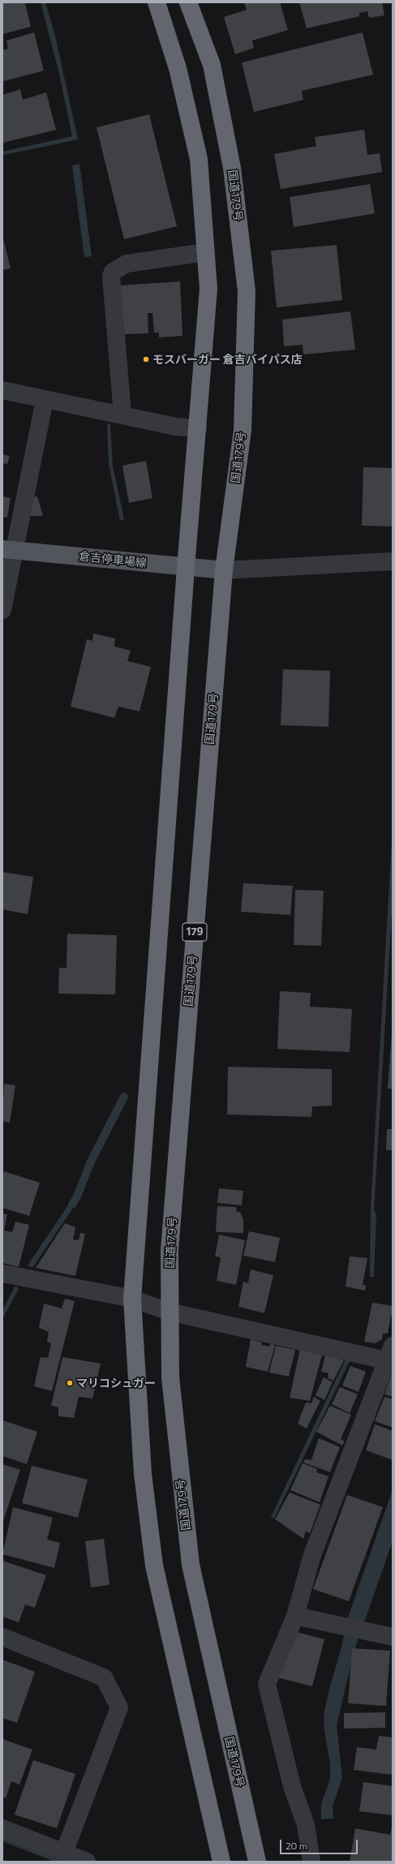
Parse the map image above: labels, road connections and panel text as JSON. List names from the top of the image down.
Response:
{
  "streets": {
    "highway": ["国道179号", "179"],
    "main road": ["倉吉停車場線"]
  },
  "crossings": [
    ["国道179号", "倉吉停車場線"]
  ],
  "places": ["モスバーガー 倉吉バイパス店", "マリコシュガー"],
  "scale_bar": "20 m"
}
